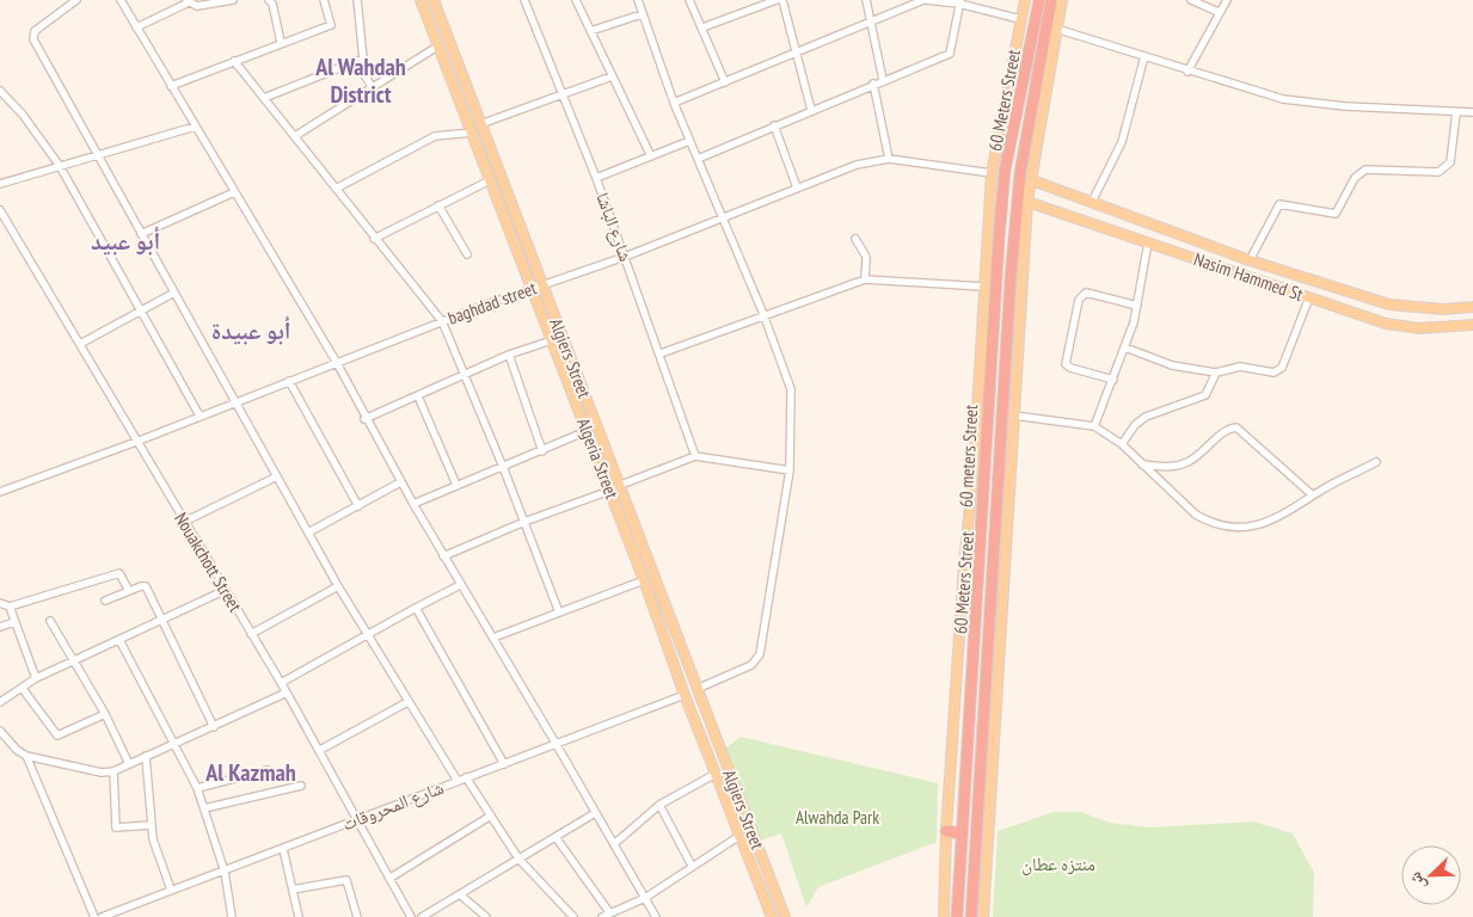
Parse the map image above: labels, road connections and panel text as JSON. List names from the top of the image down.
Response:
{
  "streets": {
    "highway": ["60 meters Street"],
    "main road": [
      "60 Meters Street",
      "Nasim Hammed St",
      "Algiers Street",
      "Algeria Street"
    ],
    "street": [
      "شارع الباشا",
      "baghdad street",
      "Nouakchott Street",
      "شارع المحروقات"
    ]
  },
  "crossings": [
    ["60 Meters Street", "Nasim Hammed St"],
    ["60 Meters Street", "baghdad street"],
    ["60 Meters Street", "60 meters Street"],
    ["شارع الباشا", "baghdad street"],
    ["baghdad street", "Algiers Street"],
    ["baghdad street", "Algeria Street"],
    ["baghdad street", "Nouakchott Street"],
    ["Algiers Street", "Algeria Street"],
    ["Algeria Street", "شارع المحروقات"],
    ["Nouakchott Street", "شارع المحروقات"]
  ],
  "districts": [
    "Al Wahdah District",
    "أبو عبيد",
    "أبو عبيدة",
    "Al Kazmah"
  ],
  "parks": ["Alwahda Park", "منتزه عطان"],
  "north": "bottom left"
}
